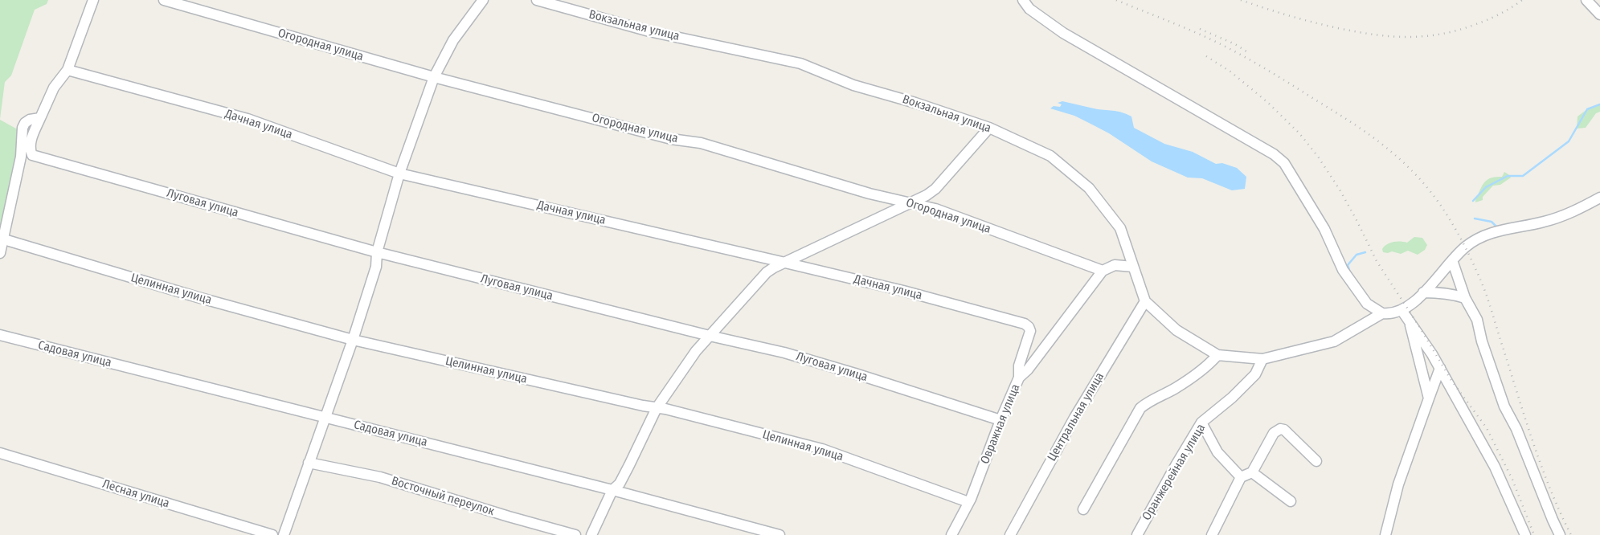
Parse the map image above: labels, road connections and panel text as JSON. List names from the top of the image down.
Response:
{
  "streets": {
    "street": [
      "Вокзальная улица",
      "Огородная улица",
      "Дачная улица",
      "Луговая улица",
      "Целинная улица",
      "Садовая улица",
      "Центральная улица",
      "Овражная улица",
      "Оранжерейная улица",
      "Лесная улица",
      "Восточный переулок"
    ]
  },
  "crossings": [
    ["Вокзальная улица", "Центральная улица"],
    ["Вокзальная улица", "Оранжерейная улица"],
    ["Огородная улица", "Овражная улица"],
    ["Дачная улица", "Овражная улица"],
    ["Луговая улица", "Овражная улица"],
    ["Целинная улица", "Овражная улица"]
  ]
}
